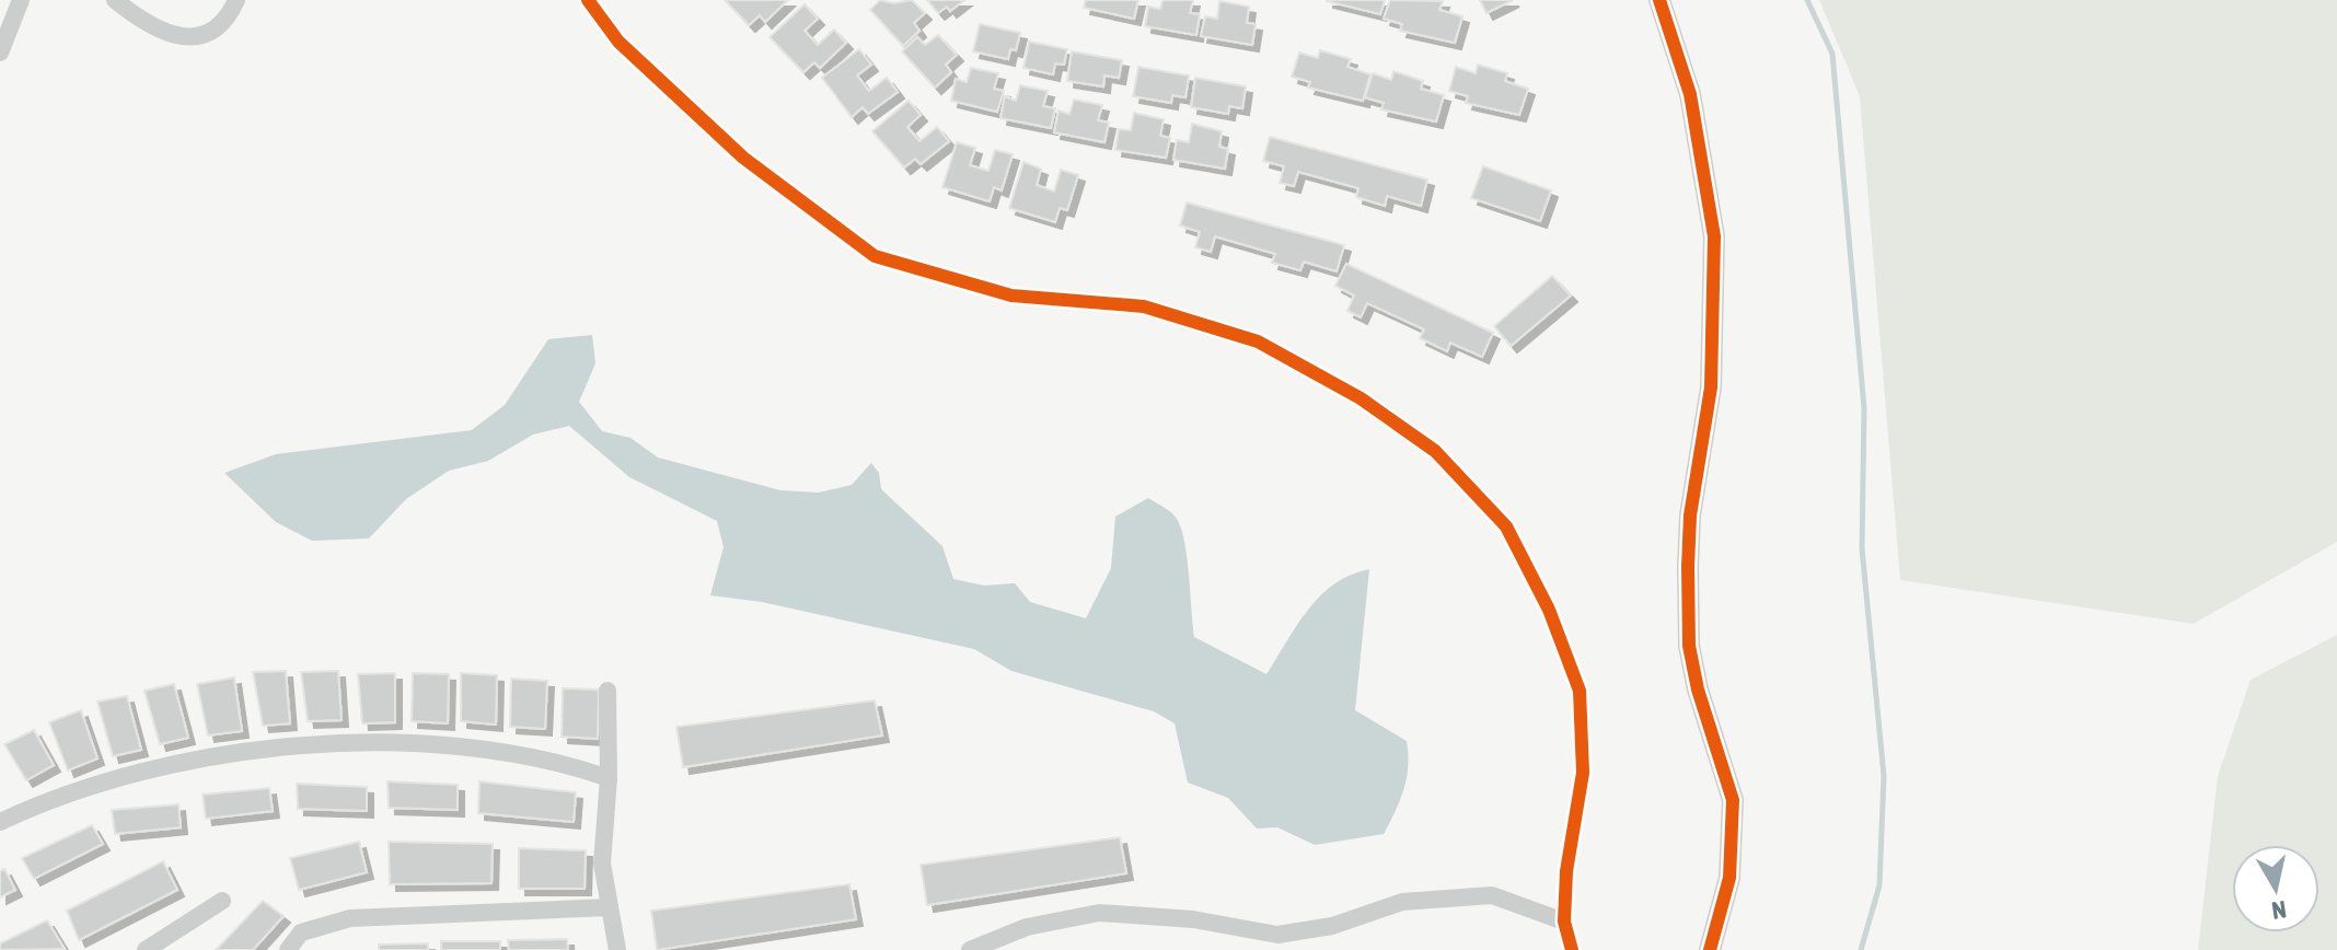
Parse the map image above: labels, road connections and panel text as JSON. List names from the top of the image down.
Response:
{
  "north": "bottom"
}
